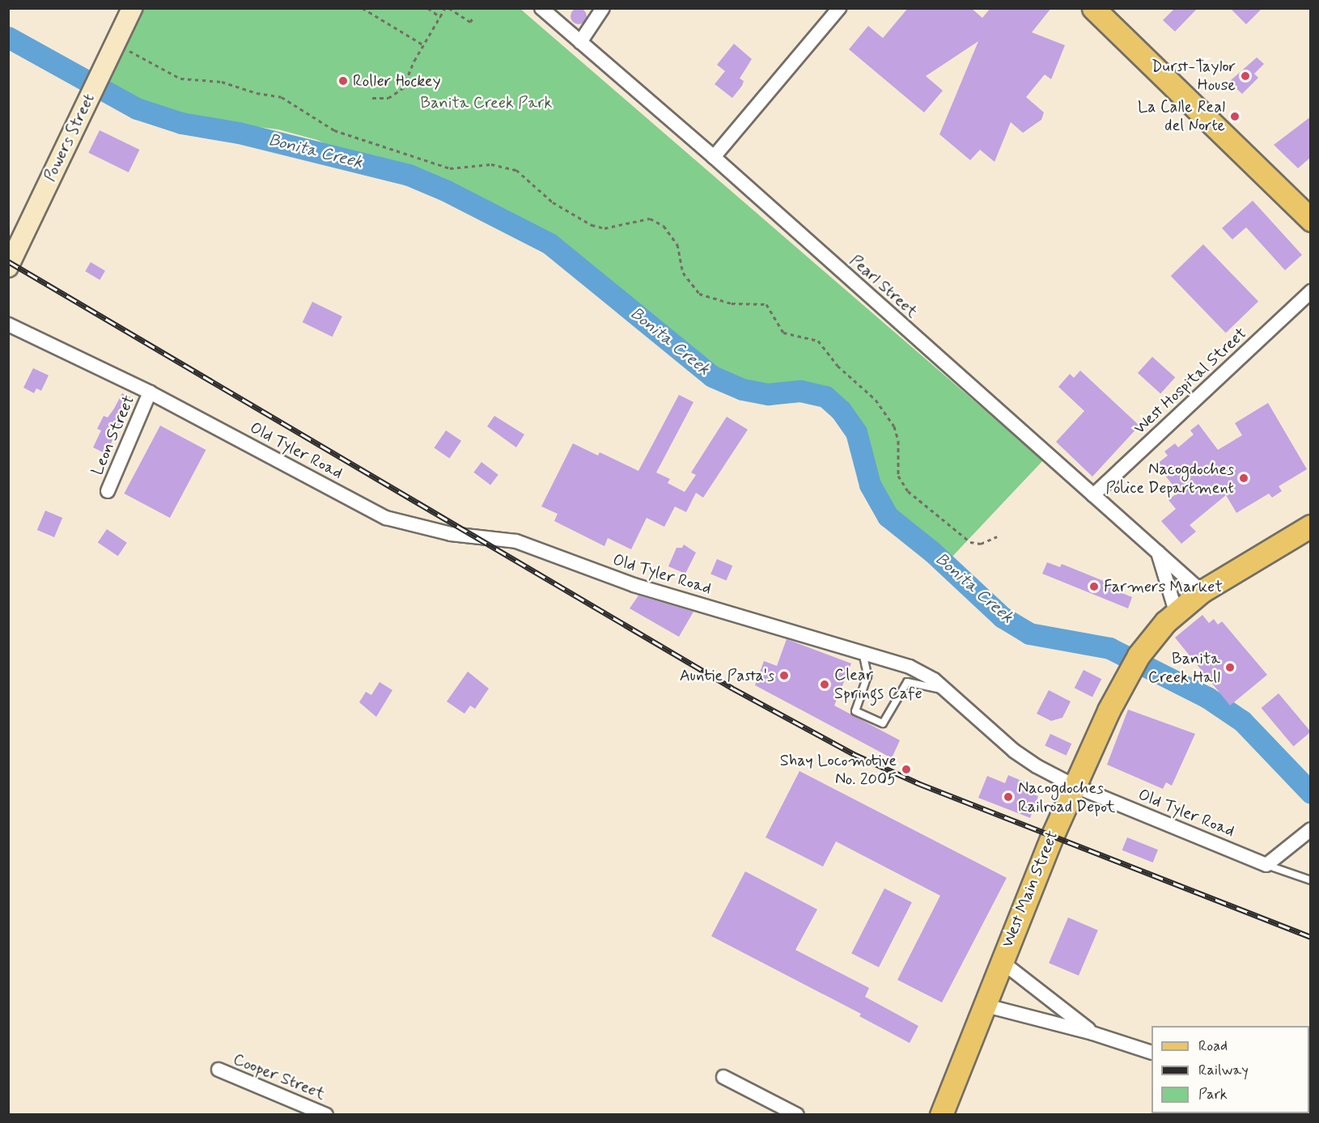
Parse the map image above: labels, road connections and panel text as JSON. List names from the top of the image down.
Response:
{
  "streets": {
    "main road": ["West Main Street"],
    "street": [
      "Powers Street",
      "Pearl Street",
      "West Hospital Street",
      "Leon Street",
      "Old Tyler Road",
      "Cooper Street"
    ]
  },
  "crossings": [
    ["Pearl Street", "West Hospital Street"],
    ["Pearl Street", "West Main Street"],
    ["Leon Street", "Old Tyler Road"],
    ["Old Tyler Road", "West Main Street"]
  ],
  "water": ["Bonita Creek"],
  "parks": ["Banita Creek Park"],
  "places": [
    "Durst-Taylor House",
    "Roller Hockey",
    "La Calle Real del Norte",
    "Nacogdoches Police Department",
    "Farmers Market",
    "Banita Creek Hall",
    "Auntie Pasta's",
    "Clear Springs Cafe",
    "Shay Locomotive No. 2005",
    "Nacogdoches Railroad Depot"
  ],
  "legend": ["Road", "Railway", "Park"]
}
